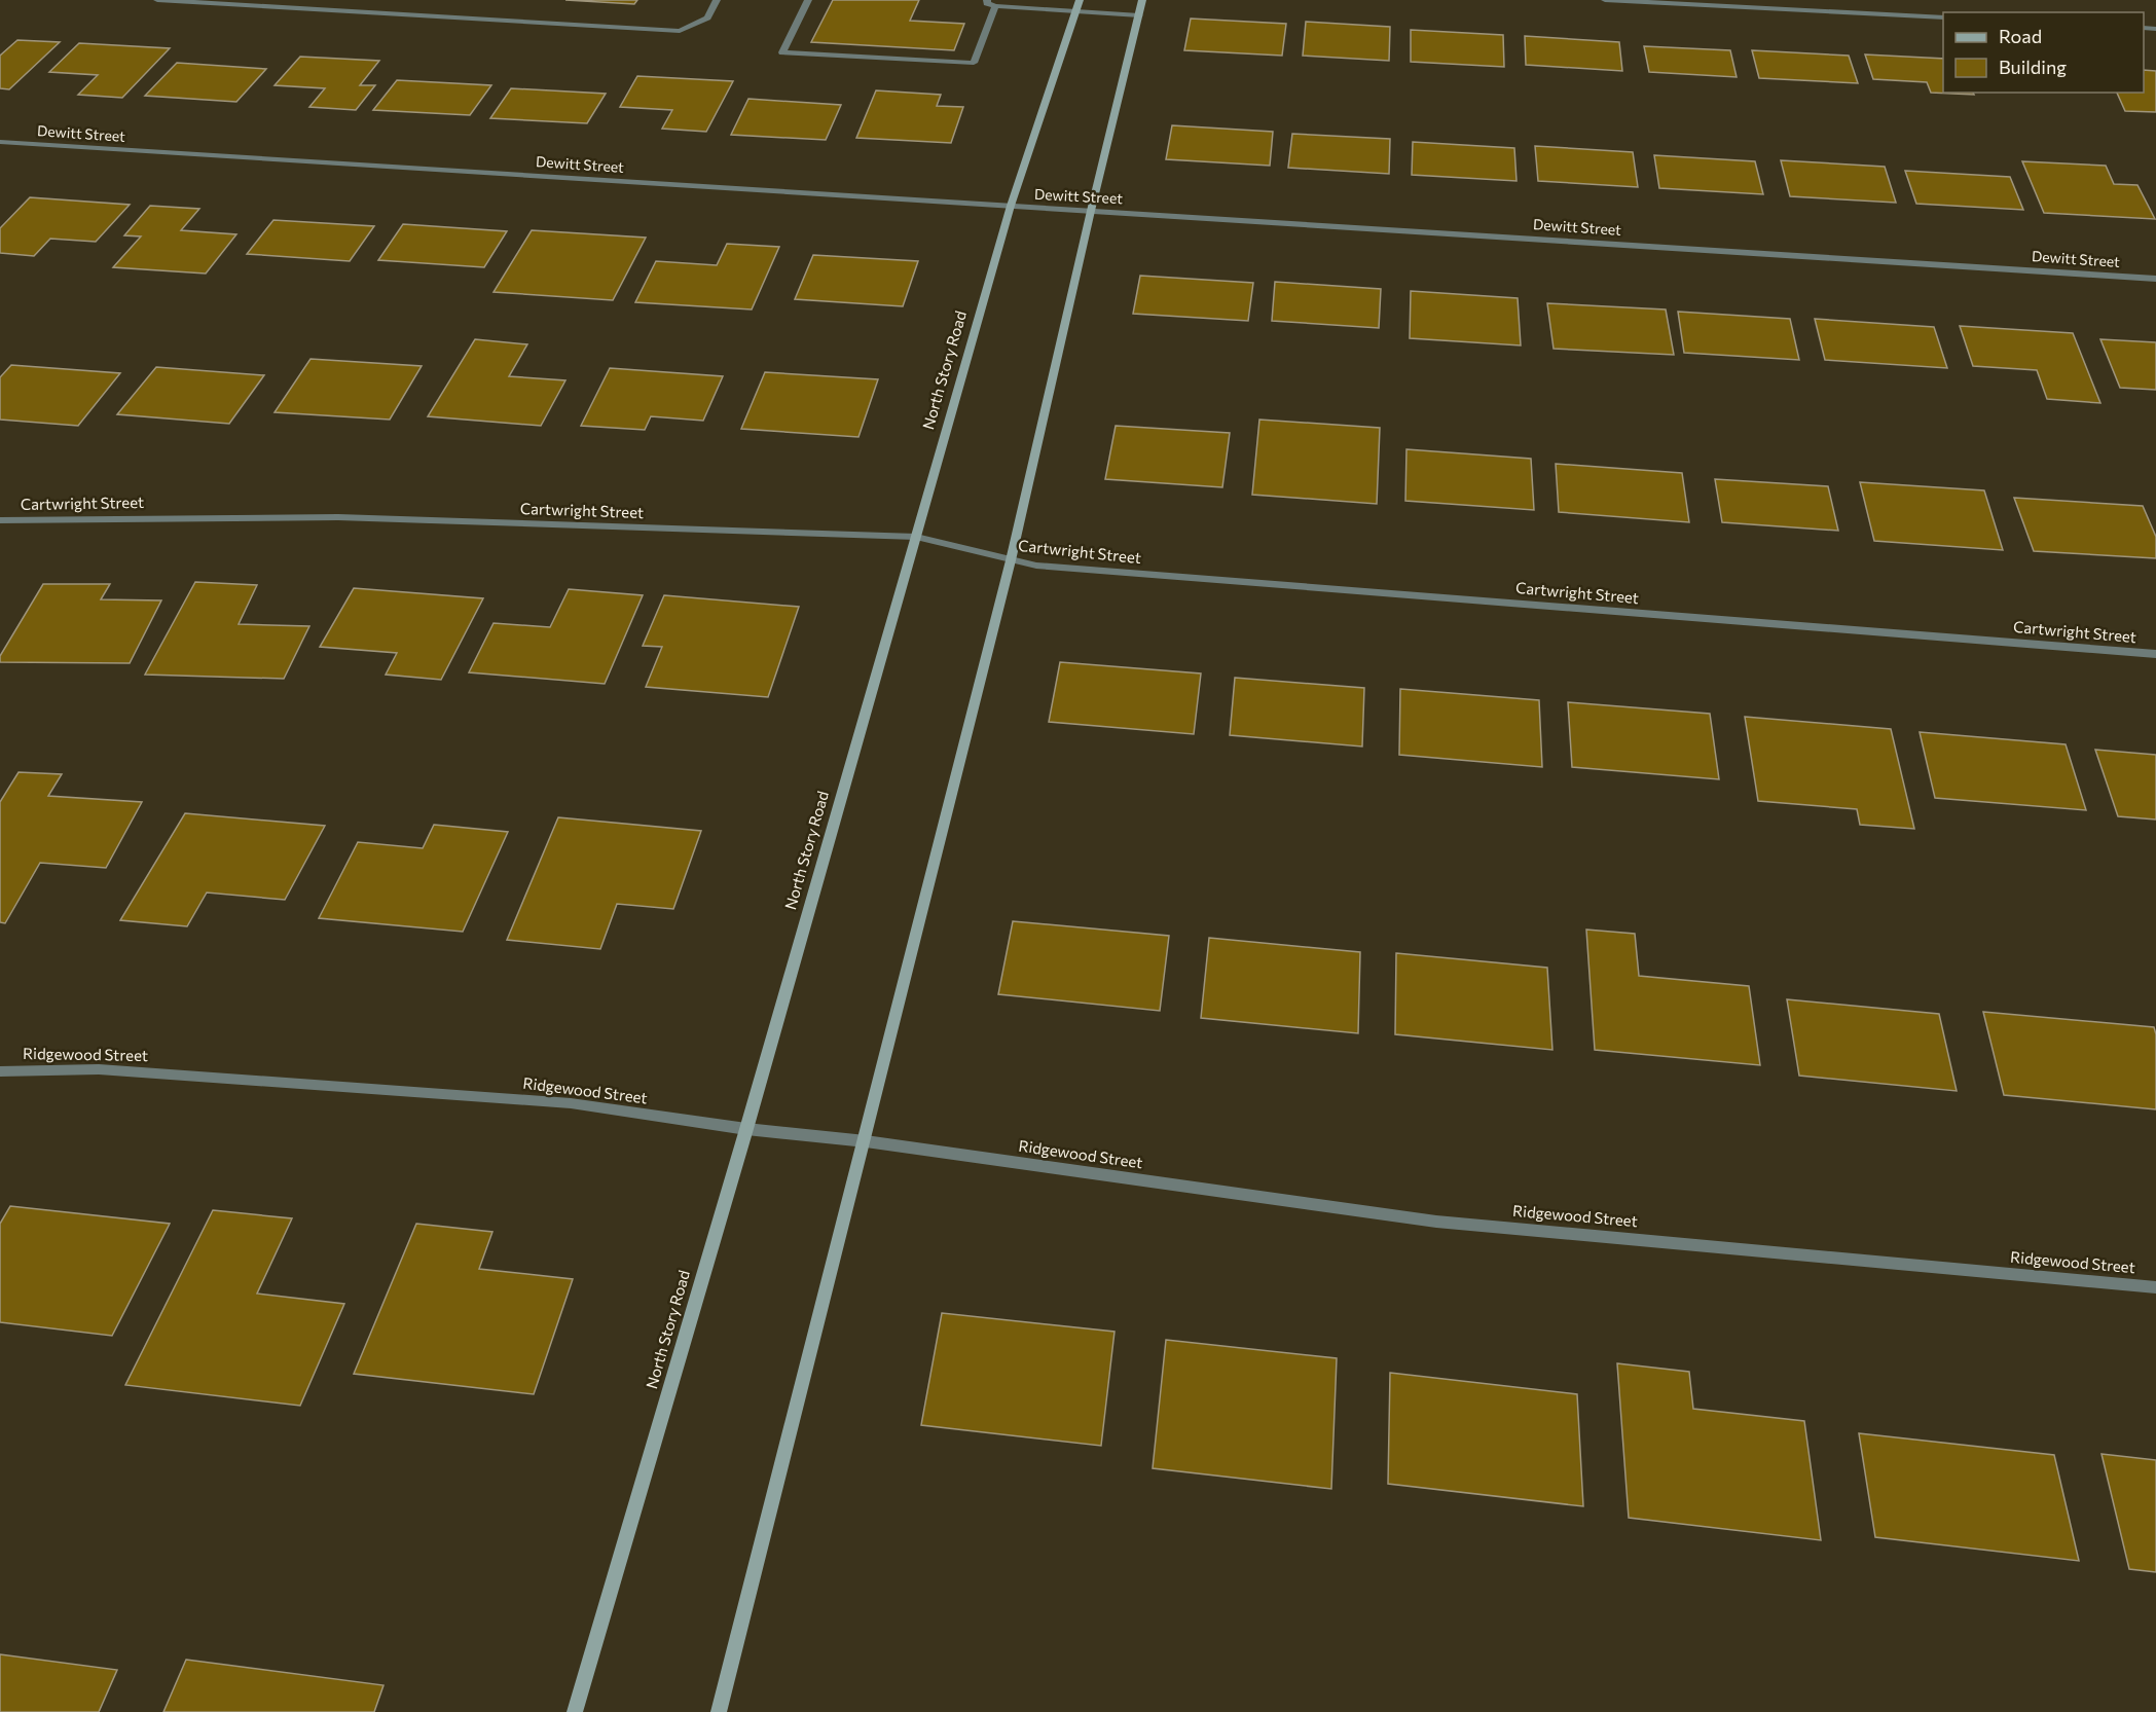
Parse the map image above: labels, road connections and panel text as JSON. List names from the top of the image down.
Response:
{
  "streets": {
    "main road": ["North Story Road"],
    "street": ["Dewitt Street", "Cartwright Street", "Ridgewood Street"]
  },
  "crossings": [
    ["Dewitt Street", "North Story Road"],
    ["North Story Road", "Cartwright Street"],
    ["North Story Road", "Ridgewood Street"]
  ],
  "legend": ["Road", "Building"]
}
